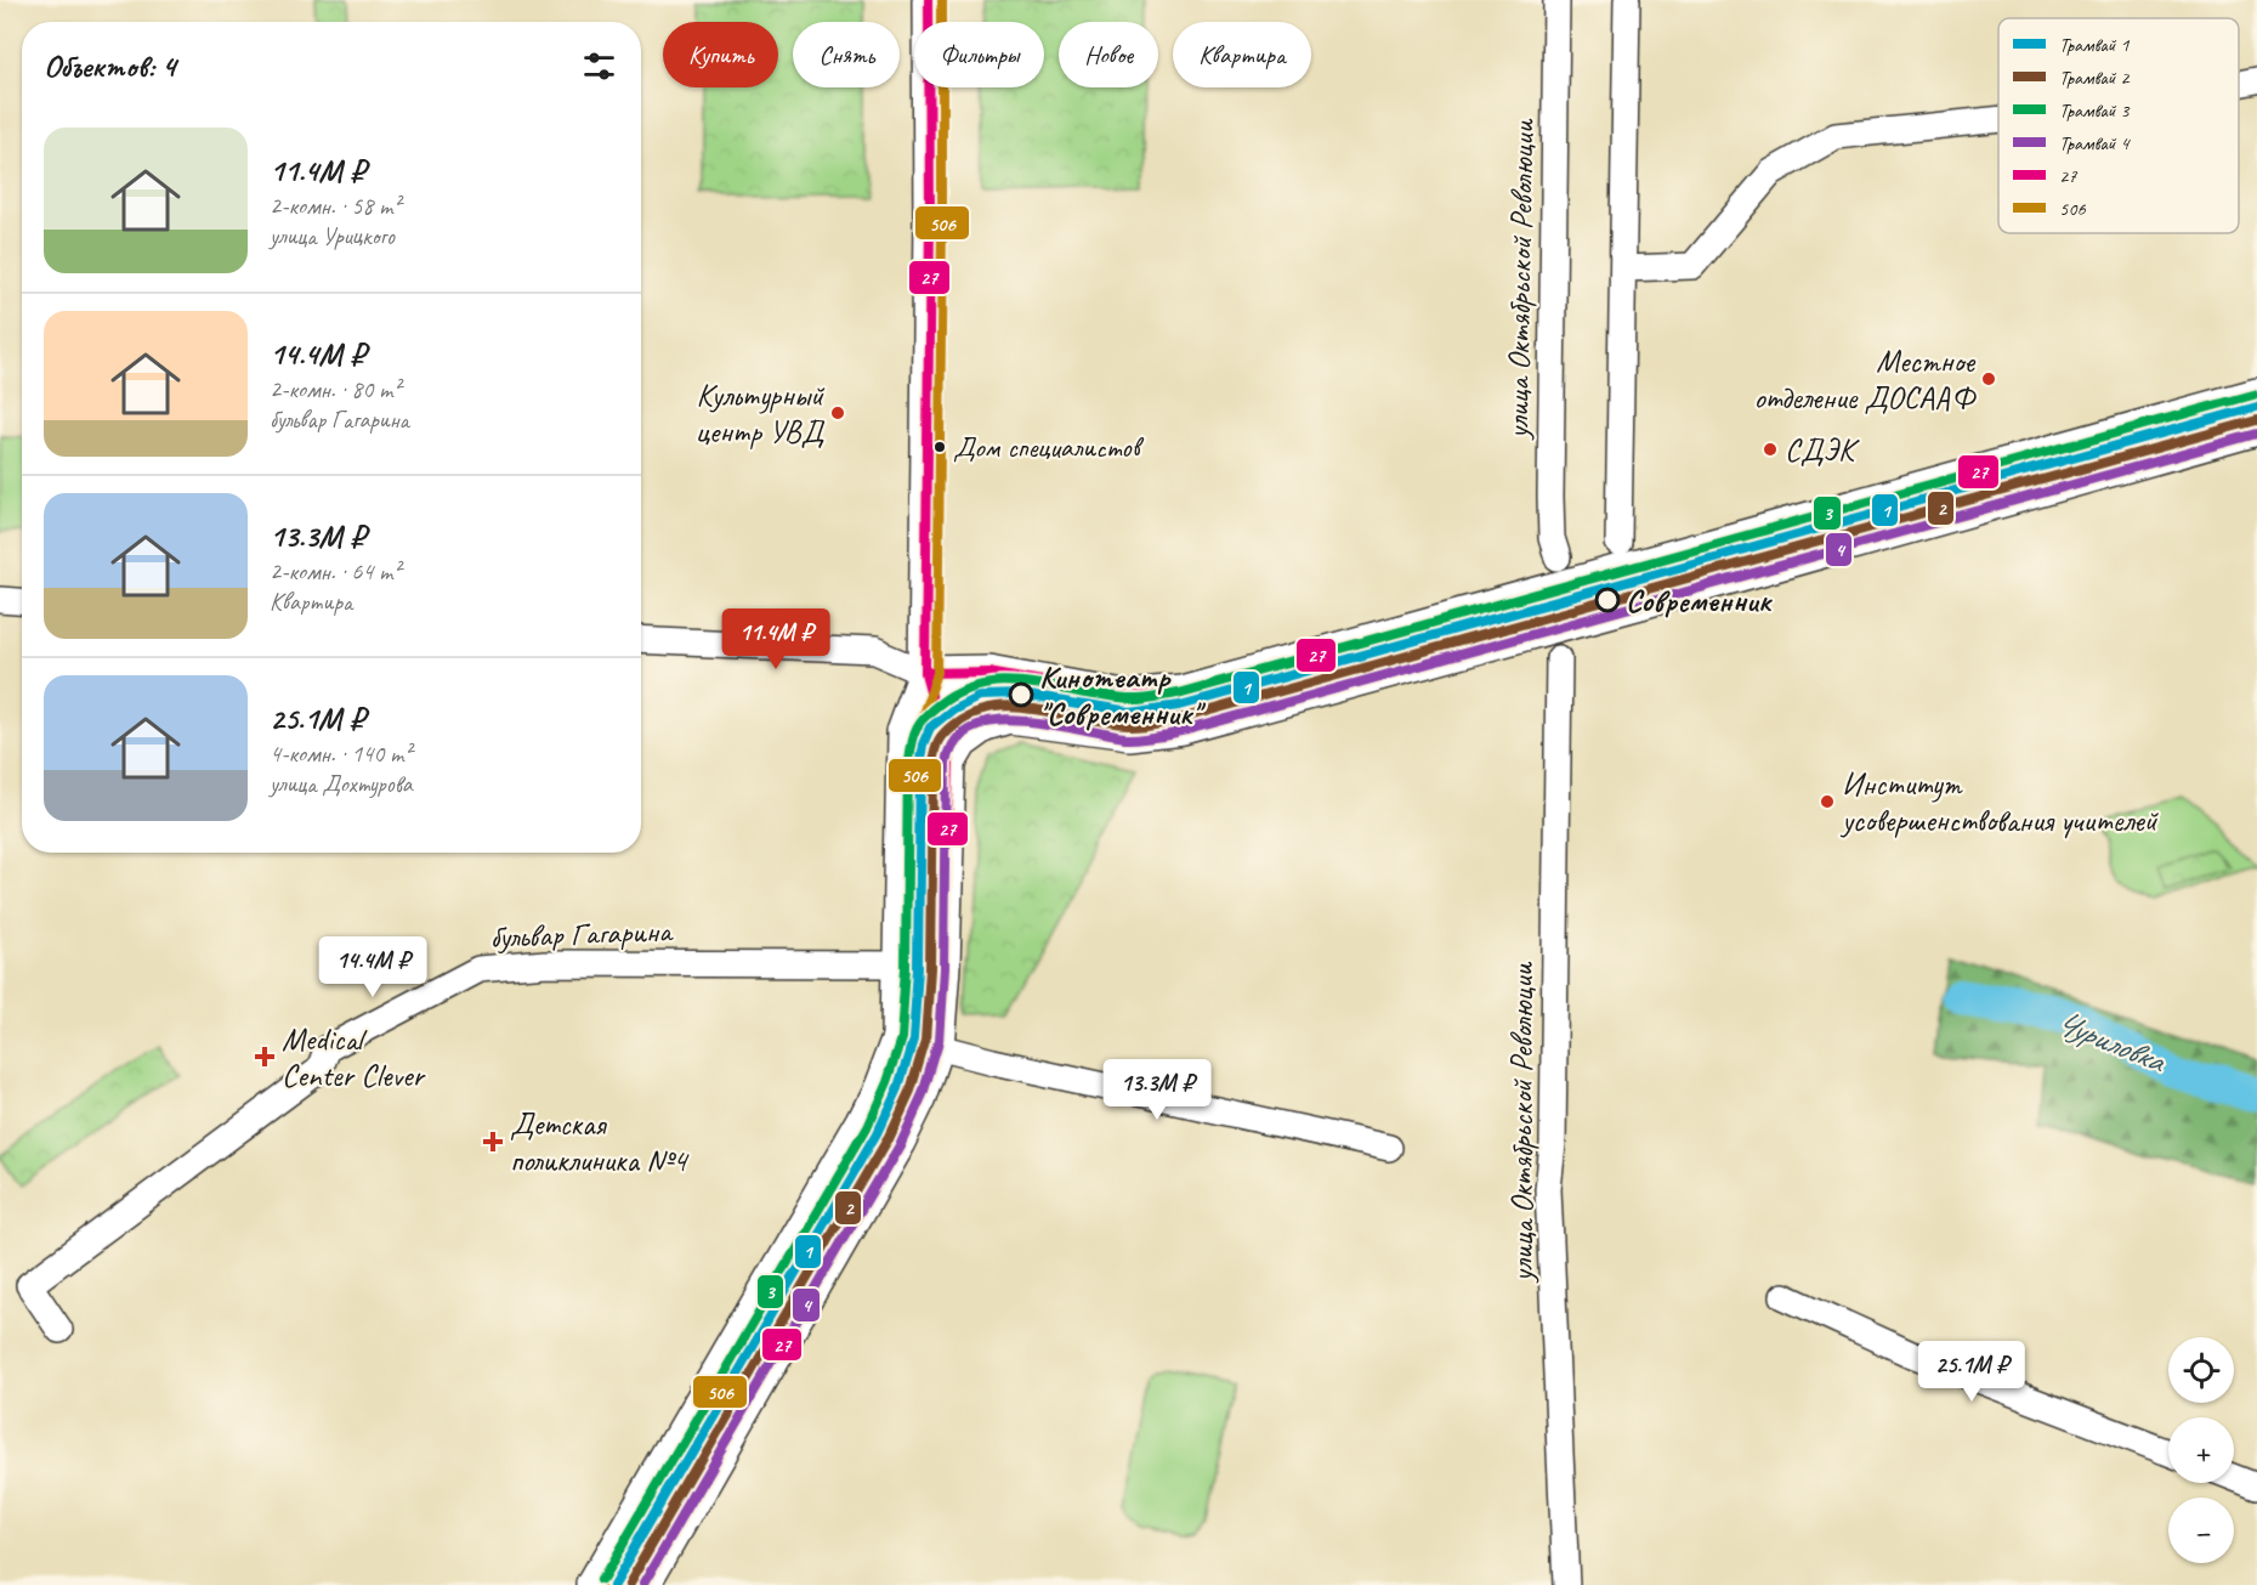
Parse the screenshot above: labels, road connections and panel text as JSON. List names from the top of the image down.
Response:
{
  "streets": {
    "street": ["улица Октябрьской Революции", "бульвар Гагарина"]
  },
  "water": ["Чуриловка"],
  "places": {
    "other": [
      "Местное отделение ДОСААФ",
      "Культурный центр УВД",
      "Дом специалистов",
      "СДЭК",
      "Современник",
      "Кинотеатр \"Современник\"",
      "Институт усовершенствования учителей"
    ],
    "health": ["Medical Center Clever", "Детская поликлиника №4"]
  },
  "lines": [
    "transit line 27",
    "transit line 506",
    "tram line 3",
    "tram line 1",
    "tram line 2",
    "tram line 4"
  ],
  "legend": [
    "Трамвай 1",
    "Трамвай 2",
    "Трамвай 3",
    "Трамвай 4",
    "27",
    "506"
  ],
  "page": {
    "chip": [
      "Купить",
      "Снять",
      "Фильтры",
      "Новое",
      "Квартира"
    ],
    "heading": "Объектов: 4",
    "list": [
      {
        "name": "11.4M ₽",
        "note": "2-комн. · 58 m² · улица Урицкого"
      },
      {
        "name": "14.4M ₽",
        "note": "2-комн. · 80 m² · бульвар Гагарина"
      },
      {
        "name": "13.3M ₽",
        "note": "2-комн. · 64 m² · Квартира"
      },
      {
        "name": "25.1M ₽",
        "note": "4-комн. · 140 m² · улица Дохтурова"
      }
    ],
    "price": [
      "11.4M ₽",
      "14.4M ₽",
      "13.3M ₽",
      "25.1M ₽"
    ],
    "map_buttons": ["+", "−"]
  }
}
